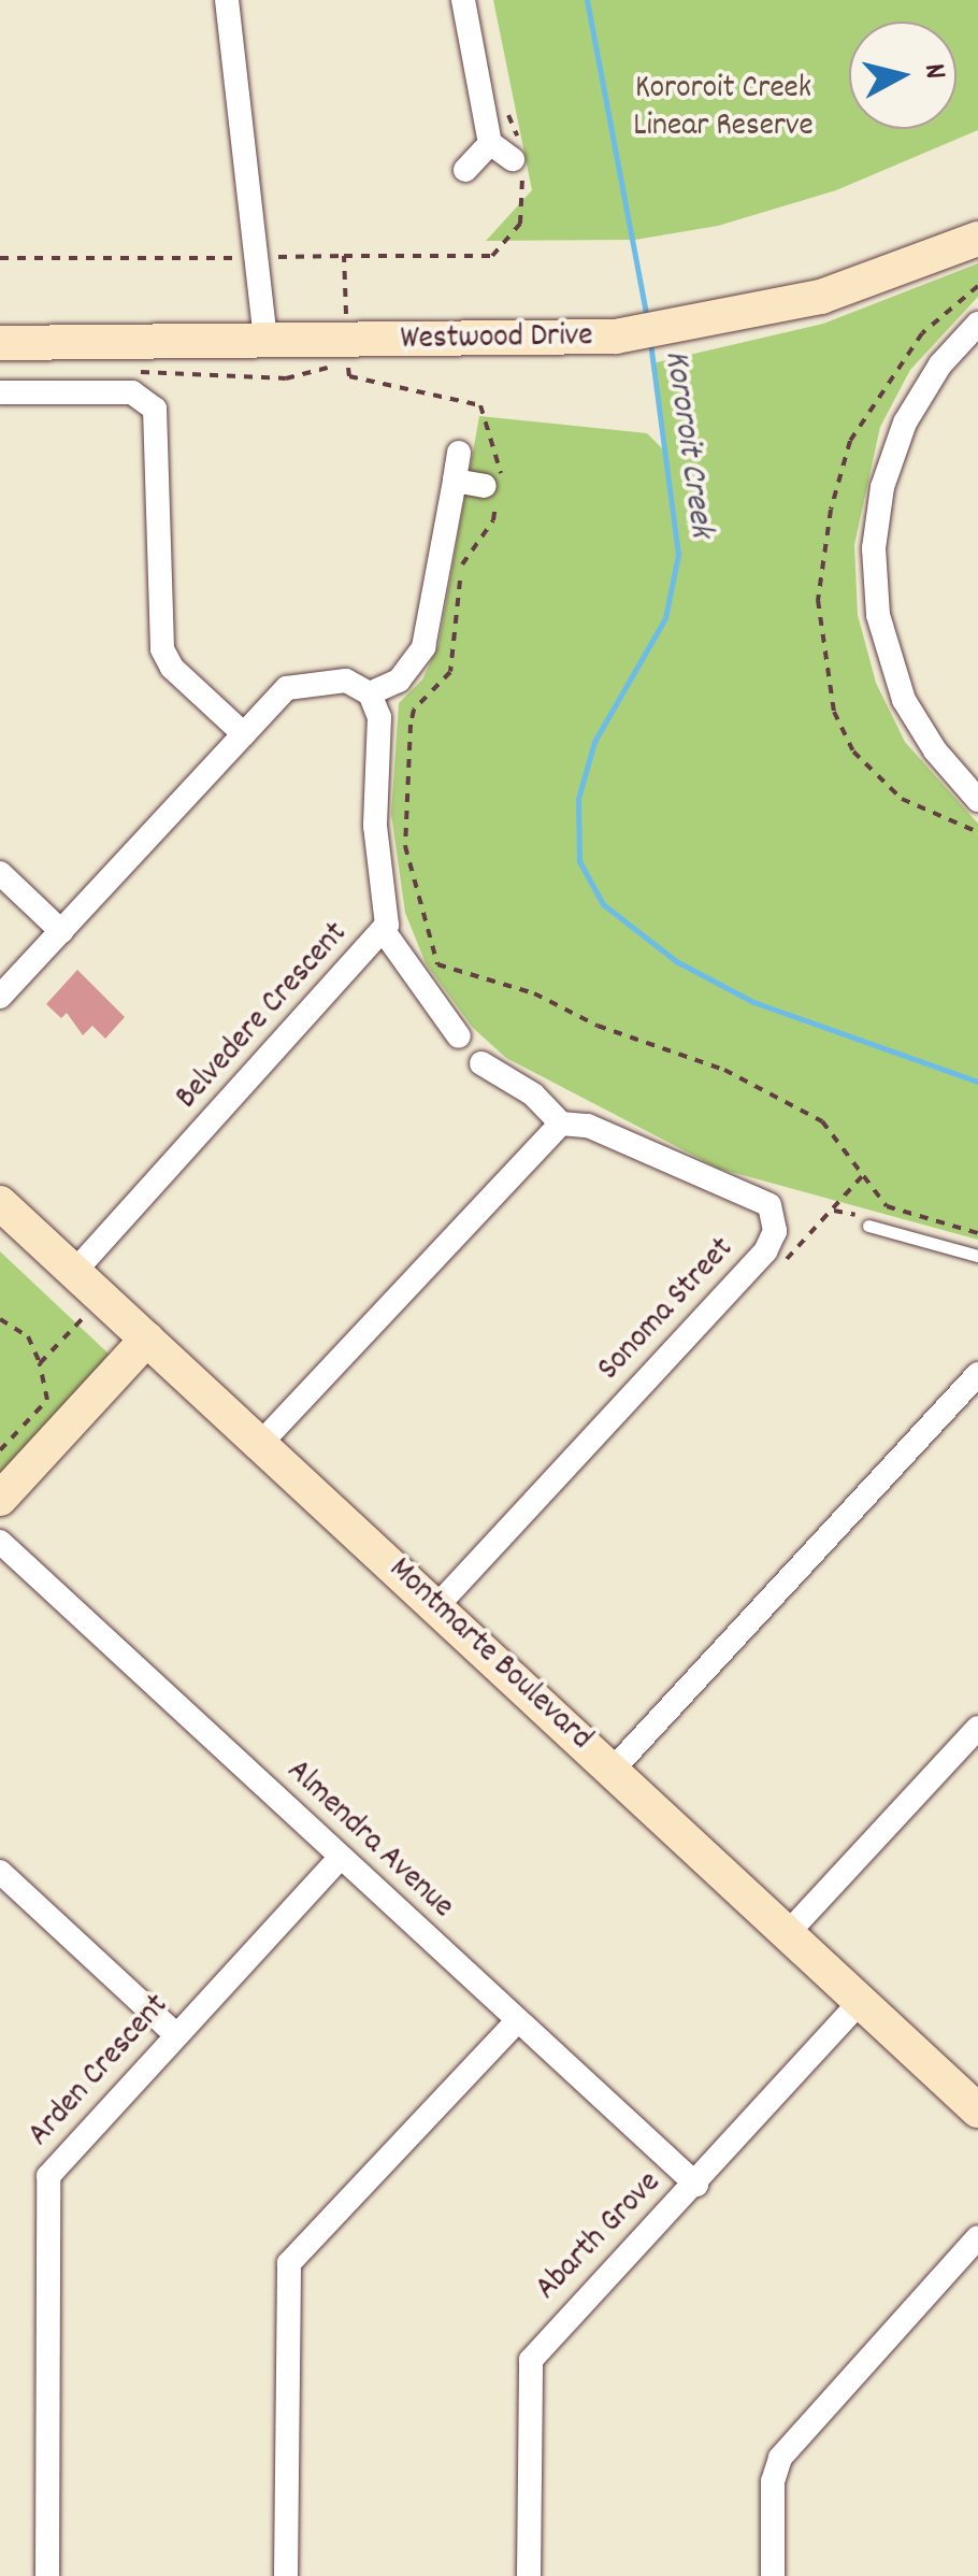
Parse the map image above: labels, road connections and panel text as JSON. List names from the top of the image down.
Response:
{
  "streets": {
    "street": [
      "Westwood Drive",
      "Belvedere Crescent",
      "Sonoma Street",
      "Montmarte Boulevard",
      "Almendra Avenue",
      "Arden Crescent",
      "Abarth Grove"
    ]
  },
  "crossings": [
    ["Belvedere Crescent", "Montmarte Boulevard"],
    ["Sonoma Street", "Montmarte Boulevard"],
    ["Montmarte Boulevard", "Abarth Grove"],
    ["Almendra Avenue", "Arden Crescent"],
    ["Almendra Avenue", "Abarth Grove"]
  ],
  "water": ["Kororoit Creek"],
  "parks": ["Kororoit Creek Linear Reserve"],
  "north": "right"
}
